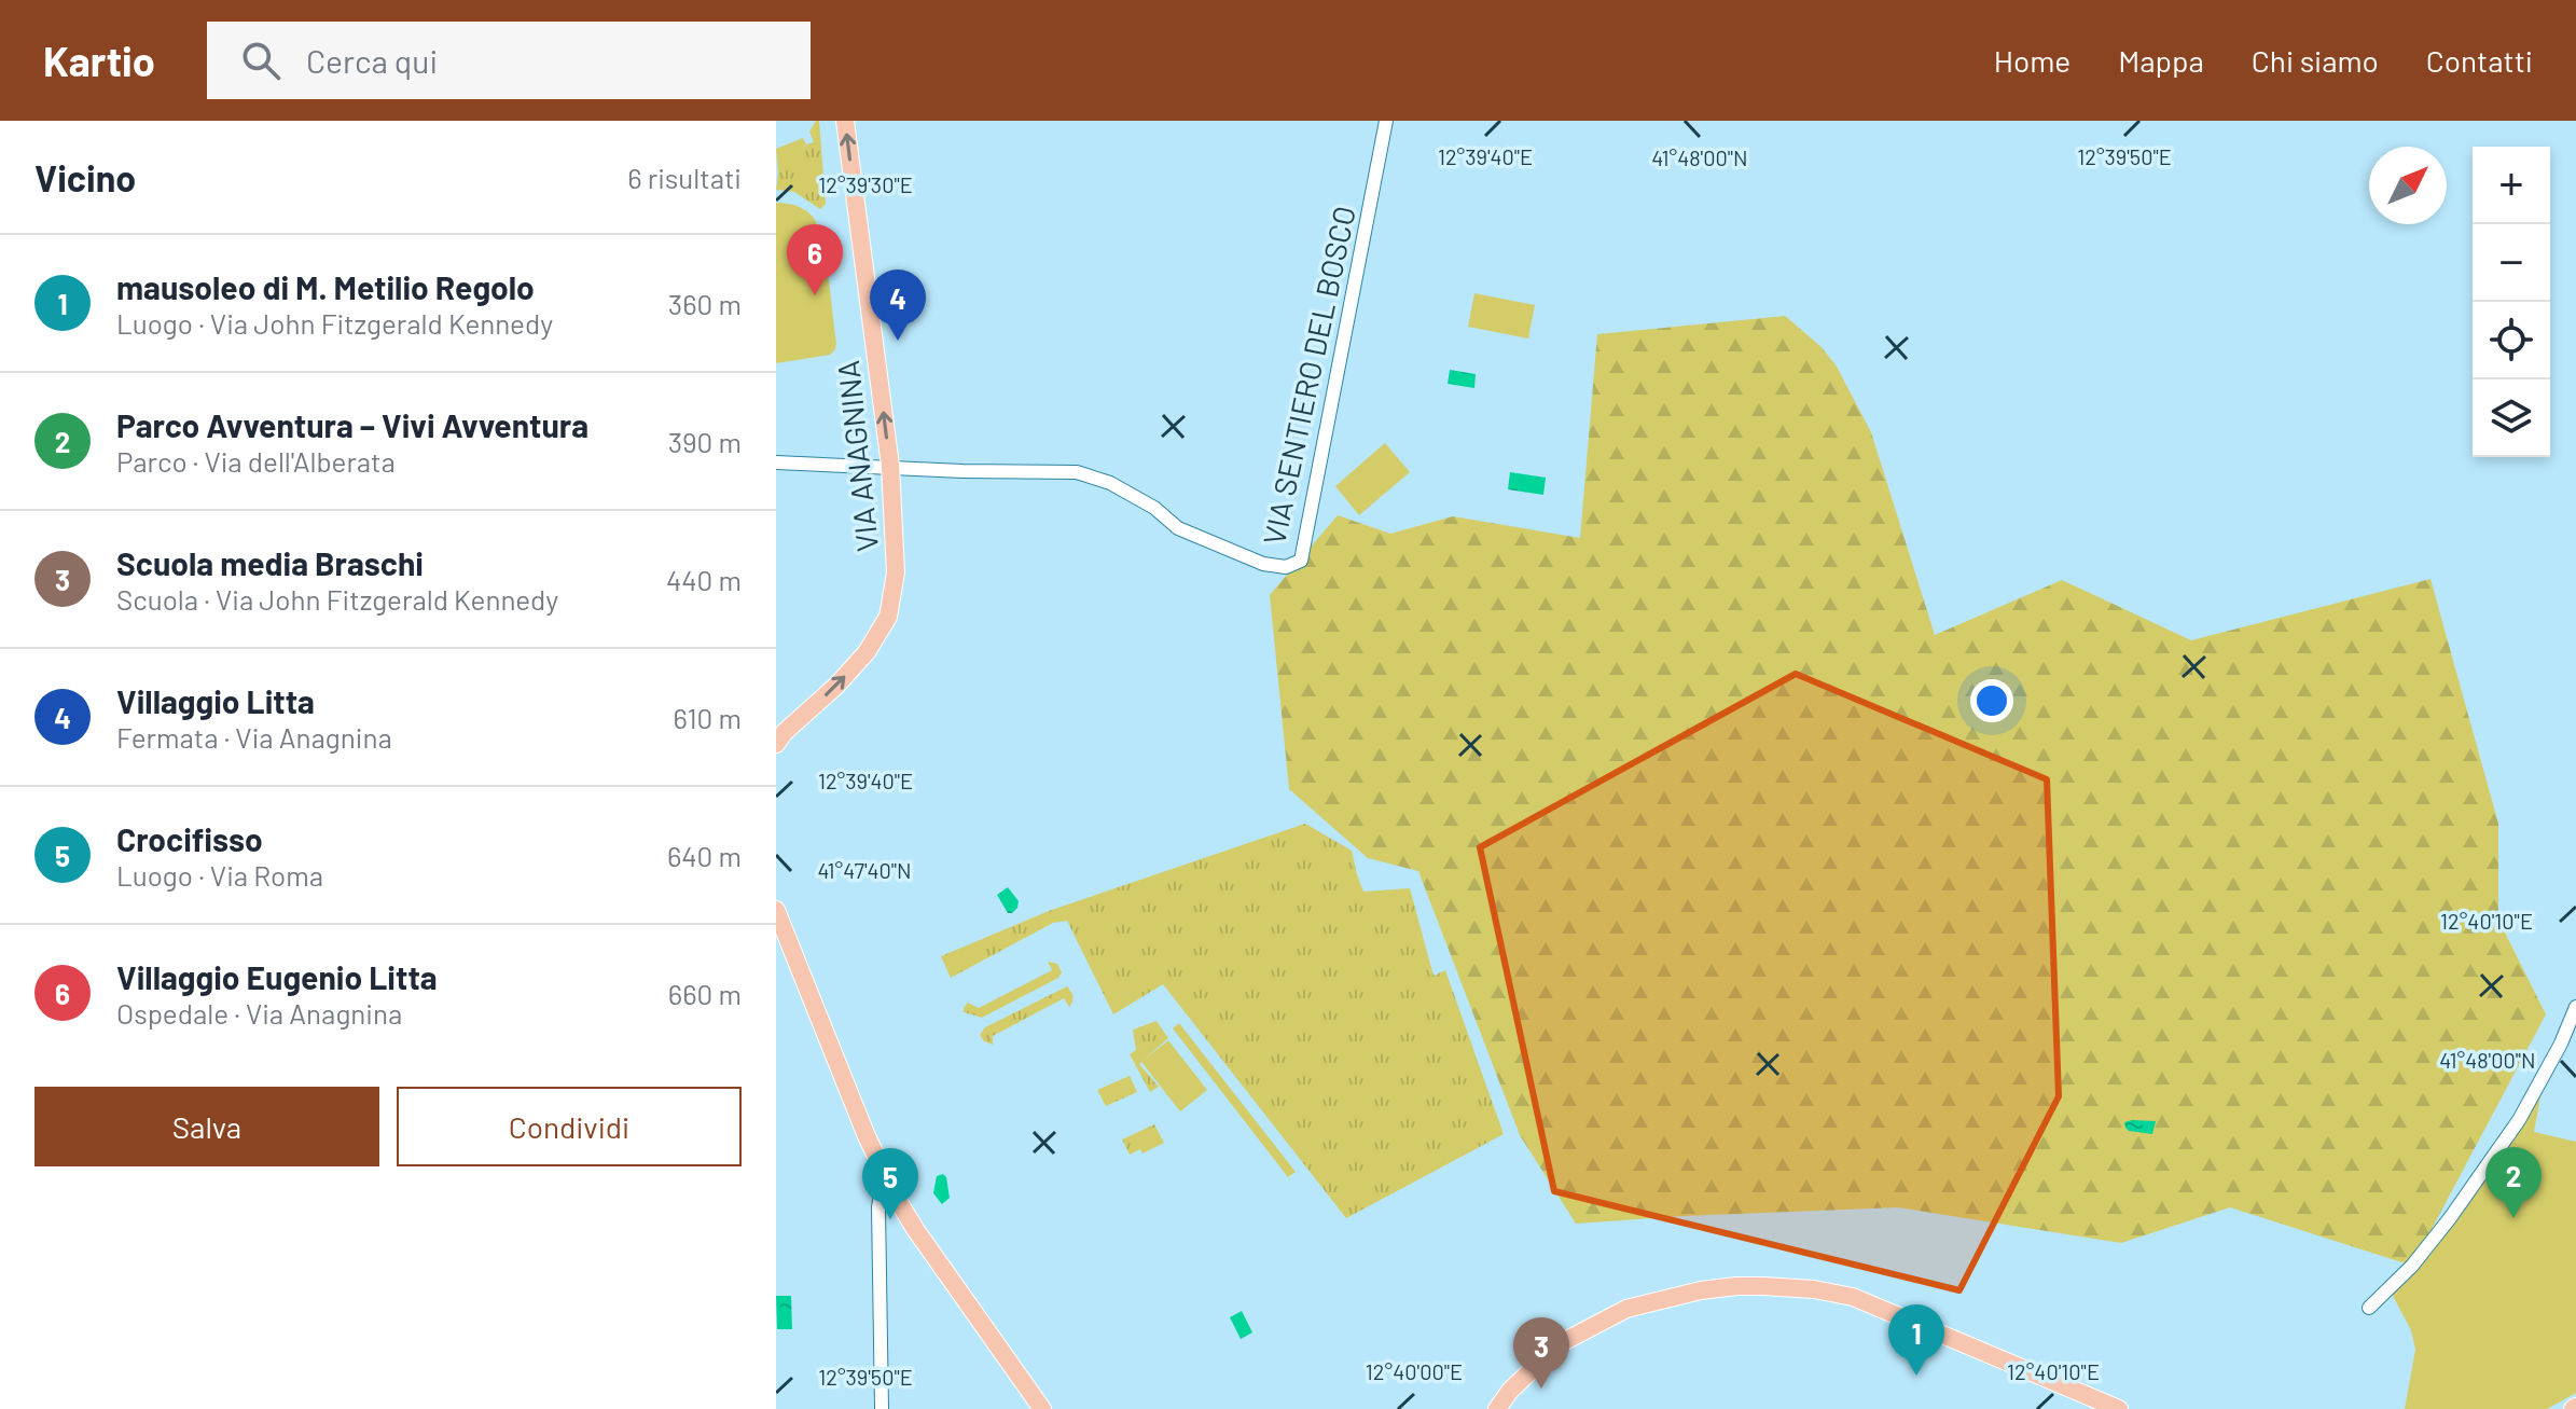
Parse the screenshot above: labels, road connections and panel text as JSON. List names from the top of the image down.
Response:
{
  "streets": {
    "main road": ["VIA ANAGNINA"],
    "street": ["VIA SENTIERO DEL BOSCO"]
  },
  "crossings": [
    ["VIA SENTIERO DEL BOSCO", "VIA ANAGNINA"]
  ],
  "one_way": ["VIA ANAGNINA"],
  "north": "top right",
  "page": {
    "header": "Kartio",
    "search": "Cerca qui",
    "nav": [
      "Home",
      "Mappa",
      "Chi siamo",
      "Contatti"
    ],
    "heading": ["Vicino", "6 risultati"],
    "map_buttons": ["+", "−"],
    "pins": [
      "6",
      "4",
      "2",
      "5",
      "1",
      "3"
    ],
    "list": [
      {
        "mark": "1",
        "name": "mausoleo di M. Metilio Regolo",
        "note": "Luogo · Via John Fitzgerald Kennedy",
        "value": "360 m"
      },
      {
        "mark": "2",
        "name": "Parco Avventura – Vivi Avventura",
        "note": "Parco · Via dell'Alberata",
        "value": "390 m"
      },
      {
        "mark": "3",
        "name": "Scuola media Braschi",
        "note": "Scuola · Via John Fitzgerald Kennedy",
        "value": "440 m"
      },
      {
        "mark": "4",
        "name": "Villaggio Litta",
        "note": "Fermata · Via Anagnina",
        "value": "610 m"
      },
      {
        "mark": "5",
        "name": "Crocifisso",
        "note": "Luogo · Via Roma",
        "value": "640 m"
      },
      {
        "mark": "6",
        "name": "Villaggio Eugenio Litta",
        "note": "Ospedale · Via Anagnina",
        "value": "660 m"
      }
    ],
    "buttons": ["Salva", "Condividi"]
  },
  "coordinates": [
    "12°39'40\"E",
    "12°39'50\"E",
    "41°48'00\"N",
    "12°39'30\"E",
    "41°47'40\"N",
    "12°40'10\"E",
    "12°40'00\"E"
  ]
}
